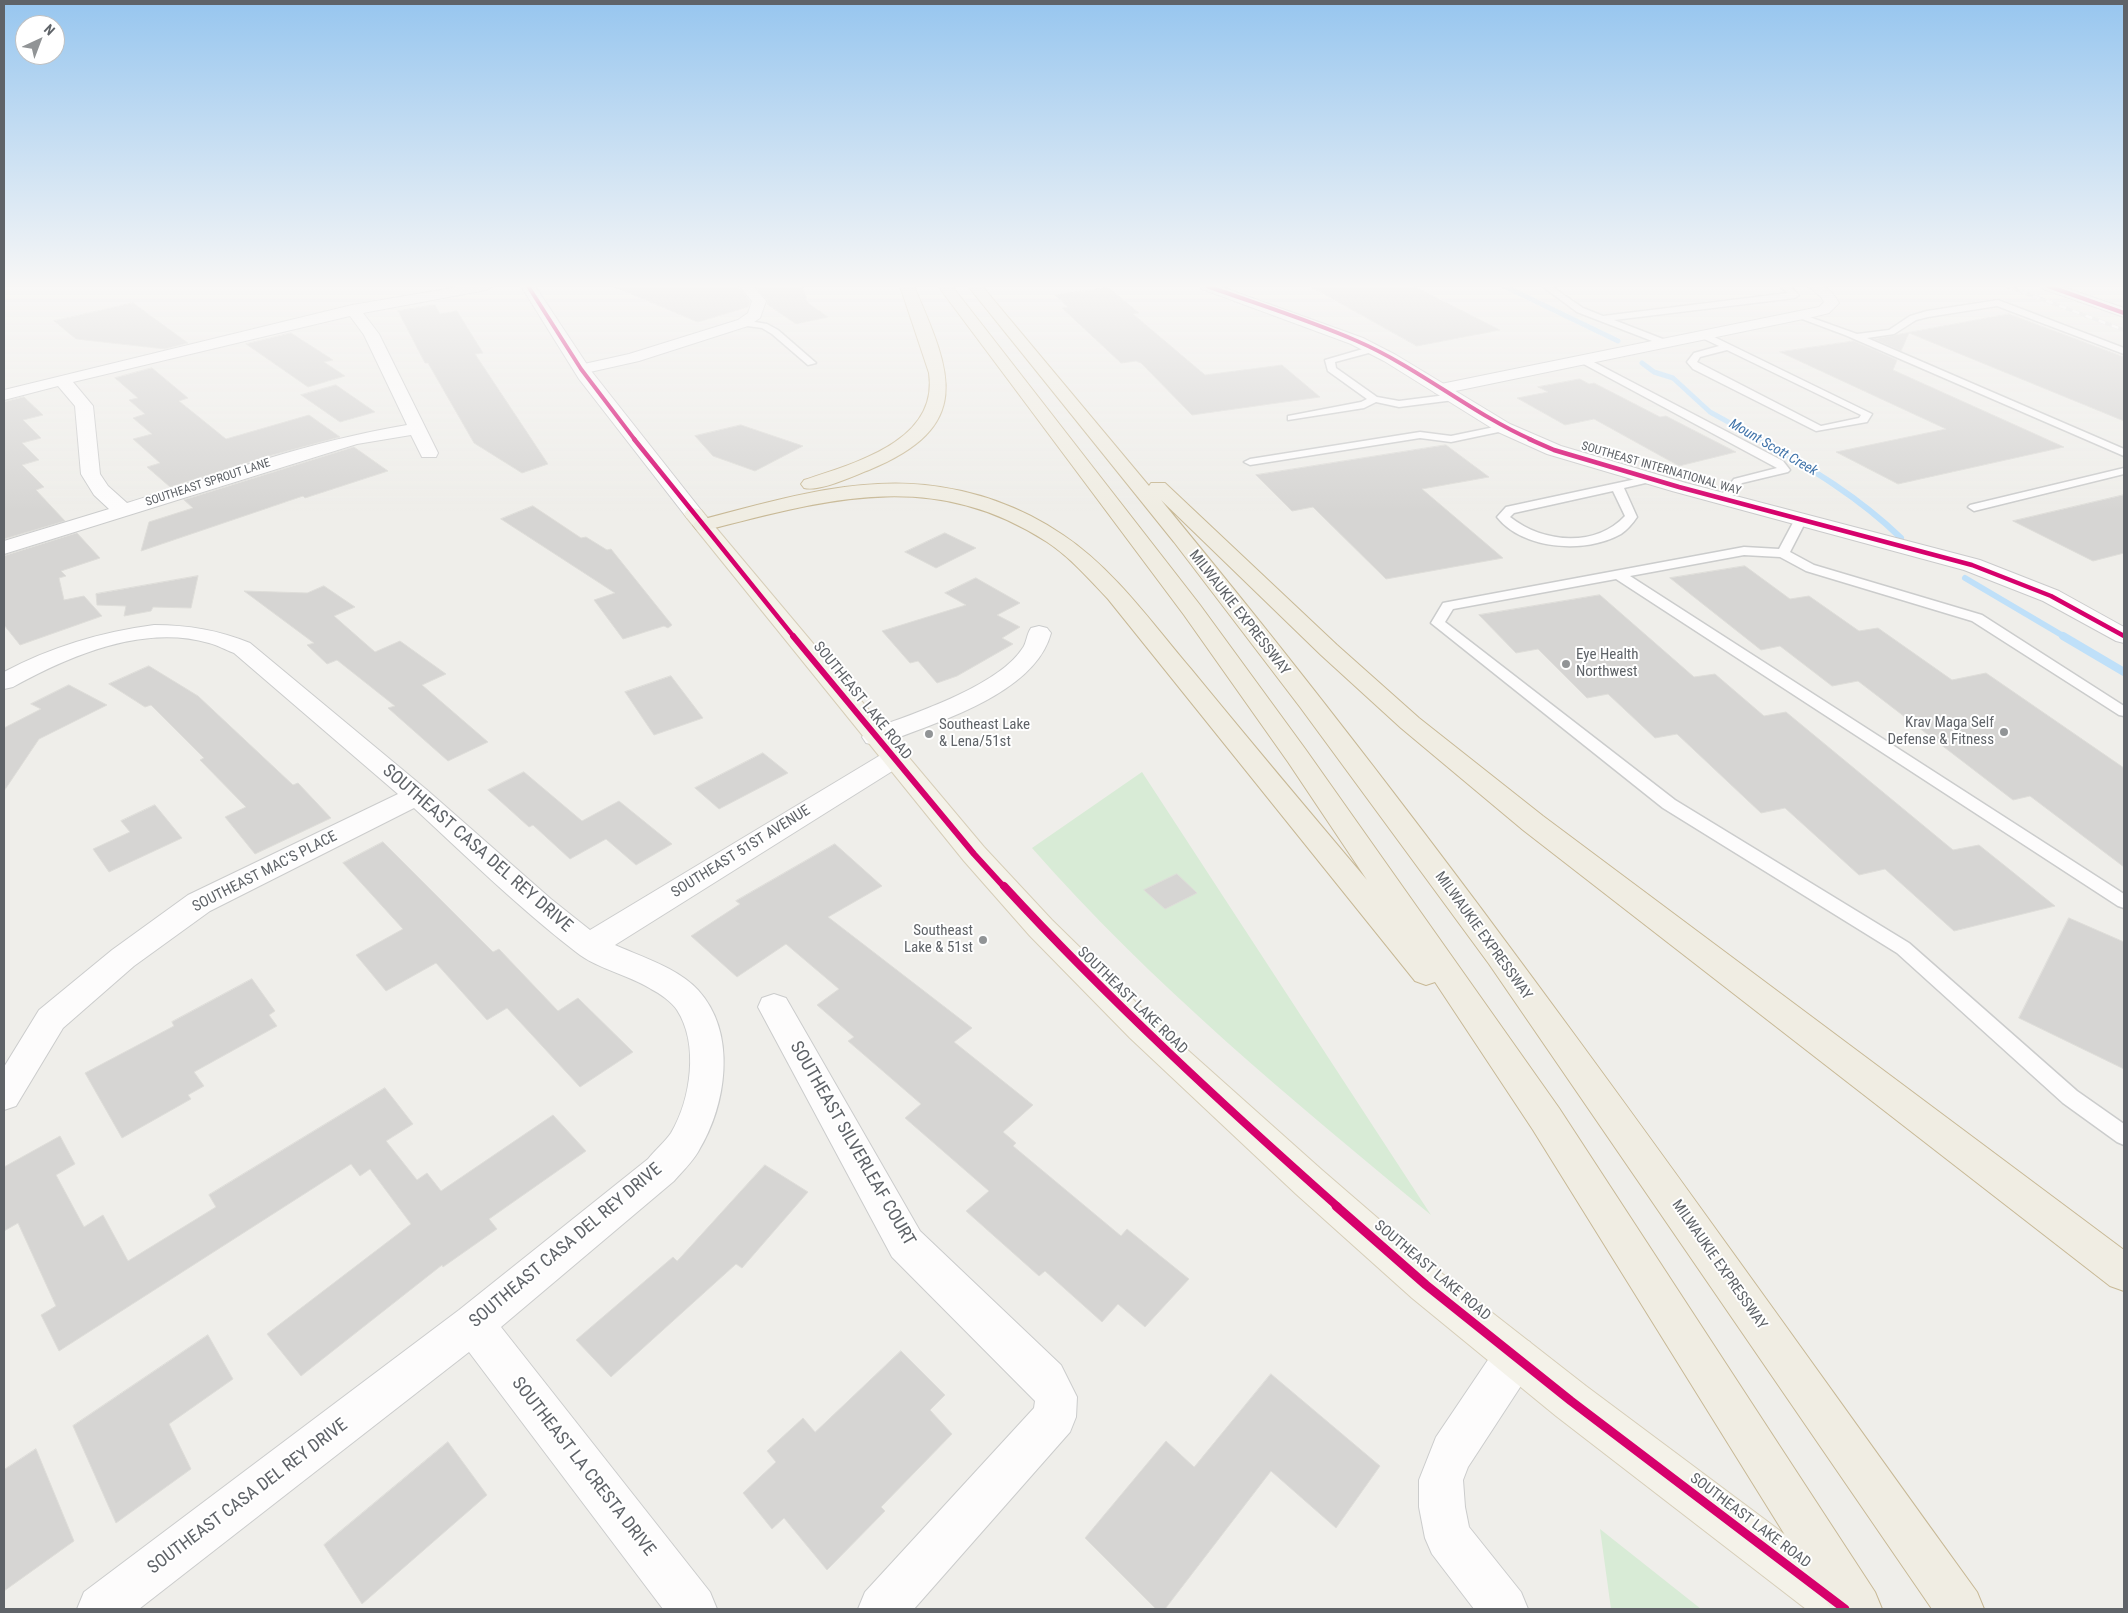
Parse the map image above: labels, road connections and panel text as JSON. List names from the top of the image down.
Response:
{
  "streets": {
    "highway": ["MILWAUKIE EXPRESSWAY"],
    "main road": ["SOUTHEAST LAKE ROAD"],
    "street": [
      "SOUTHEAST INTERNATIONAL WAY",
      "SOUTHEAST SPROUT LANE",
      "SOUTHEAST CASA DEL REY DRIVE",
      "SOUTHEAST 51ST AVENUE",
      "SOUTHEAST MAC'S PLACE",
      "SOUTHEAST SILVERLEAF COURT",
      "SOUTHEAST LA CRESTA DRIVE"
    ]
  },
  "crossings": [
    ["SOUTHEAST LAKE ROAD", "SOUTHEAST 51ST AVENUE"],
    ["SOUTHEAST CASA DEL REY DRIVE", "SOUTHEAST 51ST AVENUE"],
    ["SOUTHEAST CASA DEL REY DRIVE", "SOUTHEAST MAC'S PLACE"],
    ["SOUTHEAST CASA DEL REY DRIVE", "SOUTHEAST LA CRESTA DRIVE"]
  ],
  "water": ["Mount Scott Creek"],
  "places": [
    "Eye Health Northwest",
    "Krav Maga Self Defense & Fitness",
    "Southeast Lake & Lena/51st",
    "Southeast Lake & 51st"
  ],
  "north": "top right"
}
